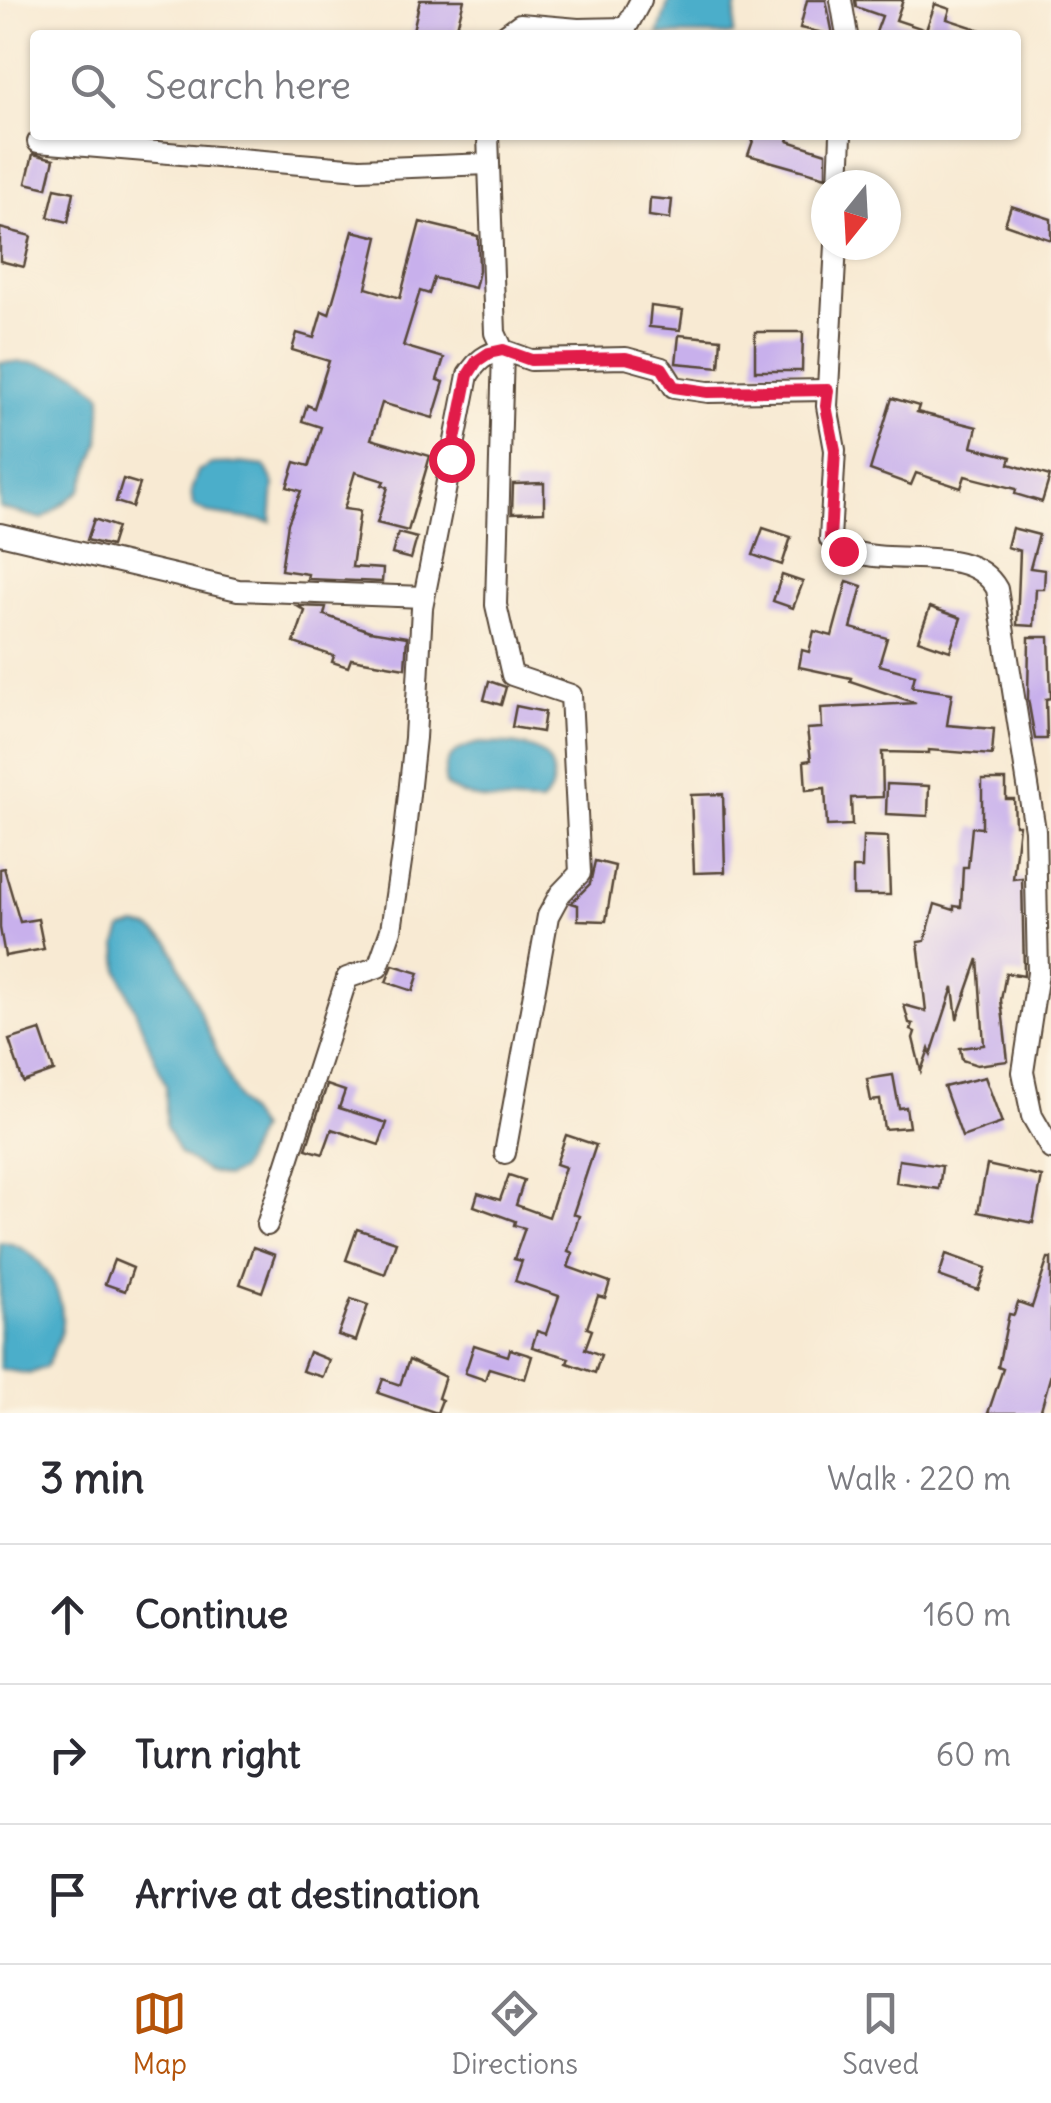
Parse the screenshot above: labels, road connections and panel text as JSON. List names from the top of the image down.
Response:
{
  "north": "bottom",
  "page": {
    "search": "Search here",
    "heading": ["3 min", "Walk · 220 m"],
    "list": [
      ["Continue", "160 m"],
      ["Turn right", "60 m"],
      "Arrive at destination"
    ],
    "nav": ["Map", "Directions", "Saved"]
  }
}
